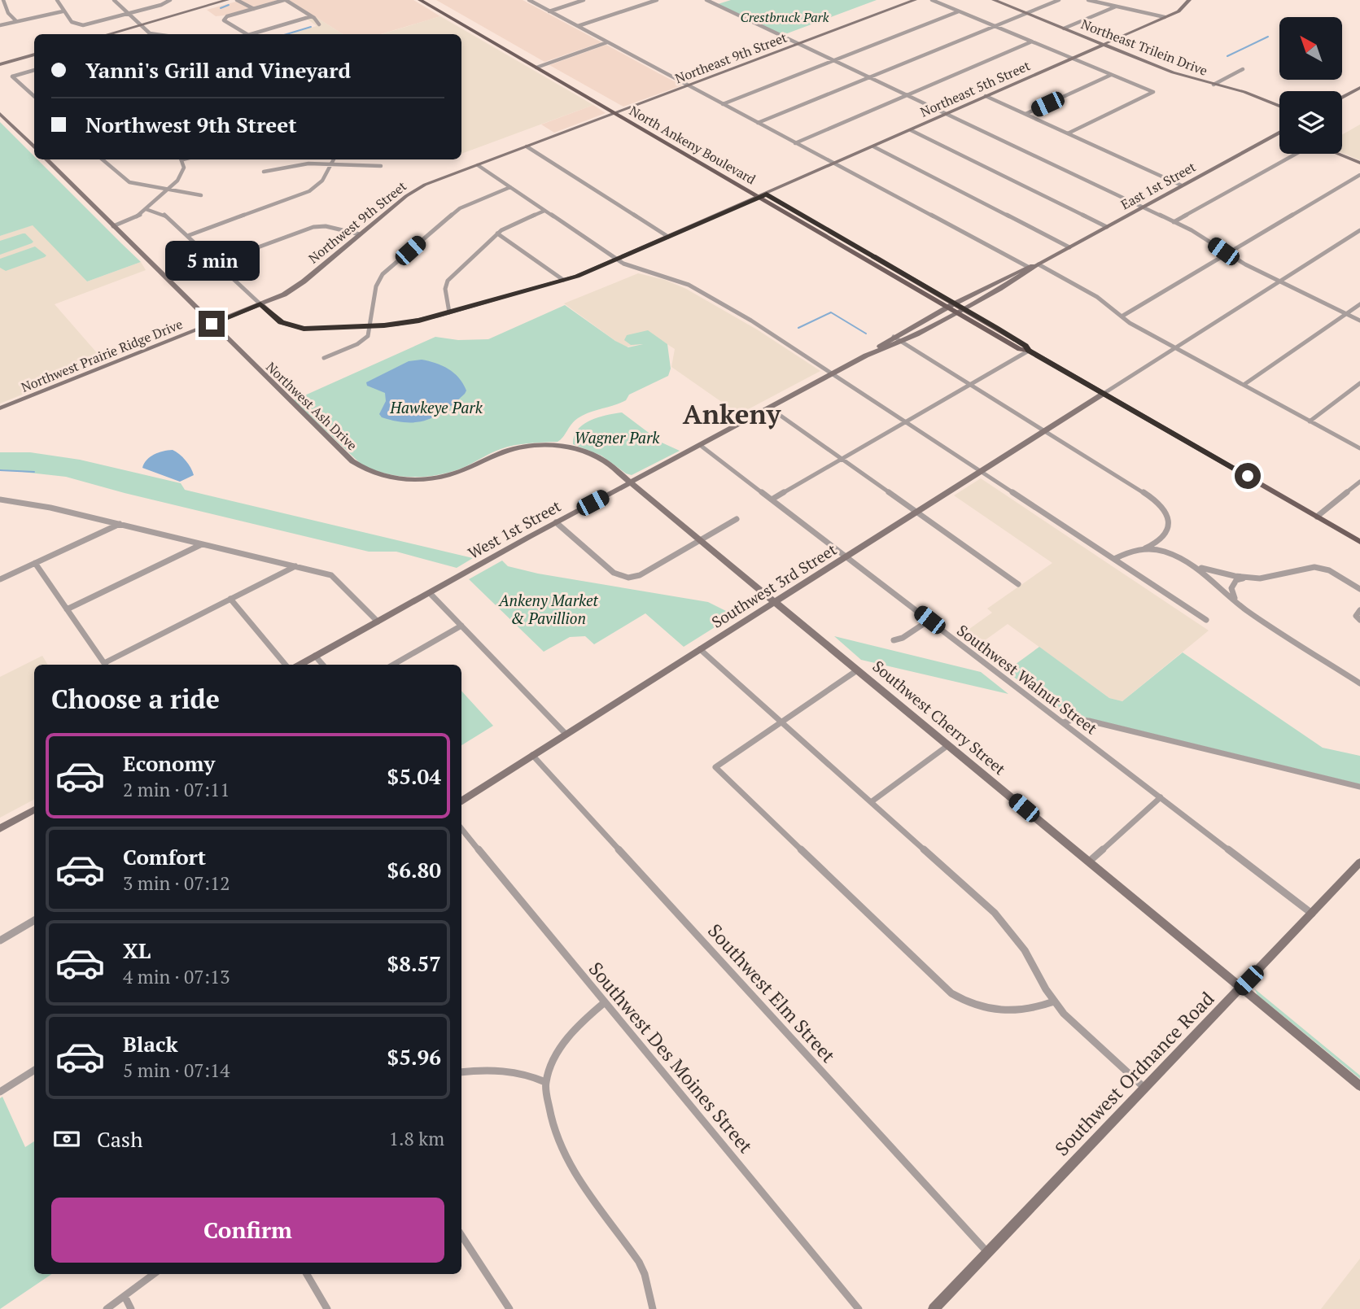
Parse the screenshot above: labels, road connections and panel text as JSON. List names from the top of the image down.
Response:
{
  "streets": {
    "main road": ["North Ankeny Boulevard"],
    "street": [
      "Northeast Trilein Drive",
      "Northeast 9th Street",
      "Northeast 5th Street",
      "East 1st Street",
      "Northwest 9th Street",
      "Northwest Prairie Ridge Drive",
      "Northwest Ash Drive",
      "West 1st Street",
      "Southwest 3rd Street",
      "Southwest Walnut Street",
      "Southwest Cherry Street",
      "Southwest Elm Street",
      "Southwest Des Moines Street",
      "Southwest Ordnance Road"
    ]
  },
  "crossings": [
    ["Northeast Trilein Drive", "Northeast 5th Street"],
    ["Northeast 9th Street", "North Ankeny Boulevard"],
    ["Northeast 9th Street", "Northwest 9th Street"],
    ["Northeast 5th Street", "North Ankeny Boulevard"],
    ["Northeast 5th Street", "Northwest 9th Street"],
    ["North Ankeny Boulevard", "East 1st Street"],
    ["North Ankeny Boulevard", "Northwest 9th Street"],
    ["North Ankeny Boulevard", "West 1st Street"],
    ["North Ankeny Boulevard", "Southwest 3rd Street"],
    ["East 1st Street", "West 1st Street"],
    ["Northwest 9th Street", "Northwest Prairie Ridge Drive"],
    ["Northwest 9th Street", "Northwest Ash Drive"],
    ["Northwest Prairie Ridge Drive", "Northwest Ash Drive"],
    ["Northwest Ash Drive", "West 1st Street"],
    ["Northwest Ash Drive", "Southwest Cherry Street"],
    ["West 1st Street", "Southwest Walnut Street"],
    ["West 1st Street", "Southwest Cherry Street"],
    ["Southwest 3rd Street", "Southwest Walnut Street"],
    ["Southwest 3rd Street", "Southwest Cherry Street"],
    ["Southwest 3rd Street", "Southwest Elm Street"],
    ["Southwest Walnut Street", "Southwest Ordnance Road"],
    ["Southwest Cherry Street", "Southwest Ordnance Road"],
    ["Southwest Elm Street", "Southwest Ordnance Road"]
  ],
  "districts": ["Ankeny"],
  "parks": [
    "Crestbruck Park",
    "Hawkeye Park",
    "Wagner Park",
    "Ankeny Market & Pavillion"
  ],
  "north": "top left",
  "page": {
    "banner": ["Yanni's Grill and Vineyard", "Northwest 9th Street"],
    "bubble": "5 min",
    "heading": "Choose a ride",
    "list": [
      {
        "name": "Economy",
        "note": "2 min · 07:11",
        "value": "$5.04"
      },
      {
        "name": "Comfort",
        "note": "3 min · 07:12",
        "value": "$6.80"
      },
      {
        "name": "XL",
        "note": "4 min · 07:13",
        "value": "$8.57"
      },
      {
        "name": "Black",
        "note": "5 min · 07:14",
        "value": "$5.96"
      }
    ],
    "pay": ["Cash", "1.8 km"],
    "buttons": "Confirm"
  }
}
